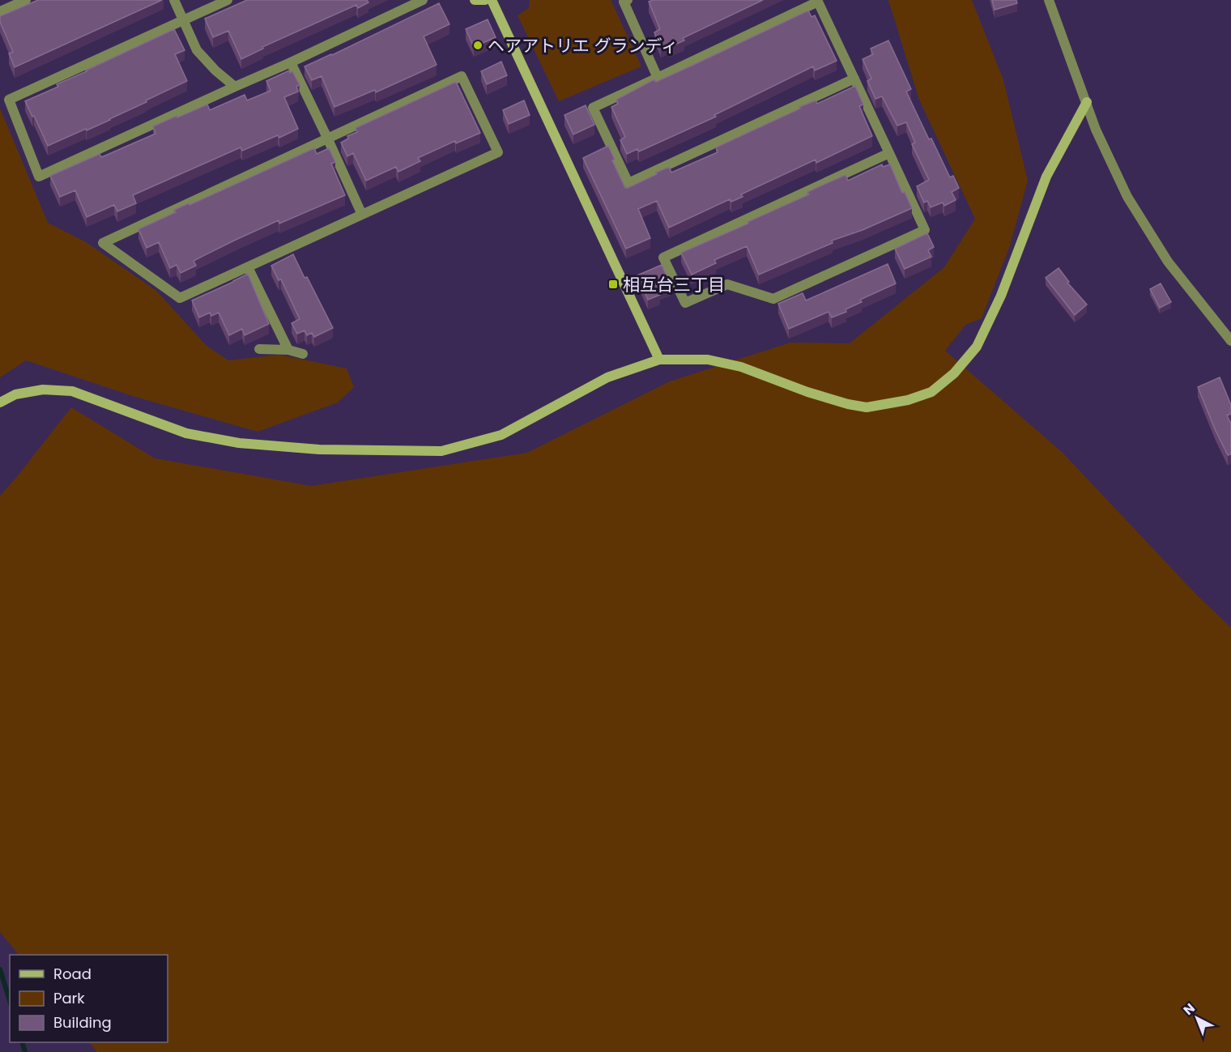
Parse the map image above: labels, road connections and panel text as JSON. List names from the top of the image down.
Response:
{
  "places": {
    "other": ["ヘアアトリエ グランディ"],
    "transit": ["相互台三丁目"]
  },
  "legend": ["Road", "Park", "Building"],
  "north": "top left"
}
